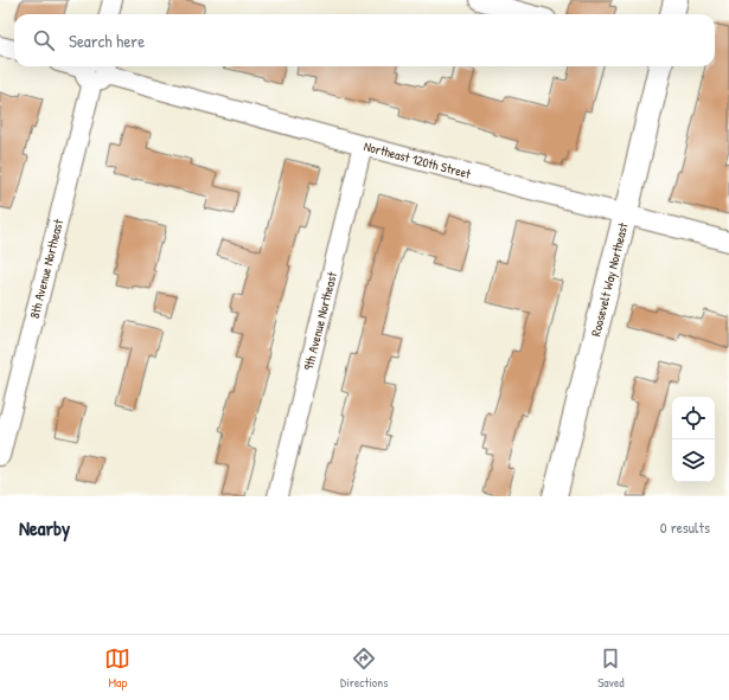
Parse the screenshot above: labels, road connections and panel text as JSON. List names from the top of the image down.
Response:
{
  "streets": {
    "street": [
      "Northeast 120th Street",
      "8th Avenue Northeast",
      "Roosevelt Way Northeast",
      "9th Avenue Northeast"
    ]
  },
  "crossings": [
    ["Northeast 120th Street", "8th Avenue Northeast"],
    ["Northeast 120th Street", "Roosevelt Way Northeast"],
    ["Northeast 120th Street", "9th Avenue Northeast"]
  ],
  "page": {
    "search": "Search here",
    "heading": ["Nearby", "0 results"],
    "nav": ["Map", "Directions", "Saved"]
  }
}
